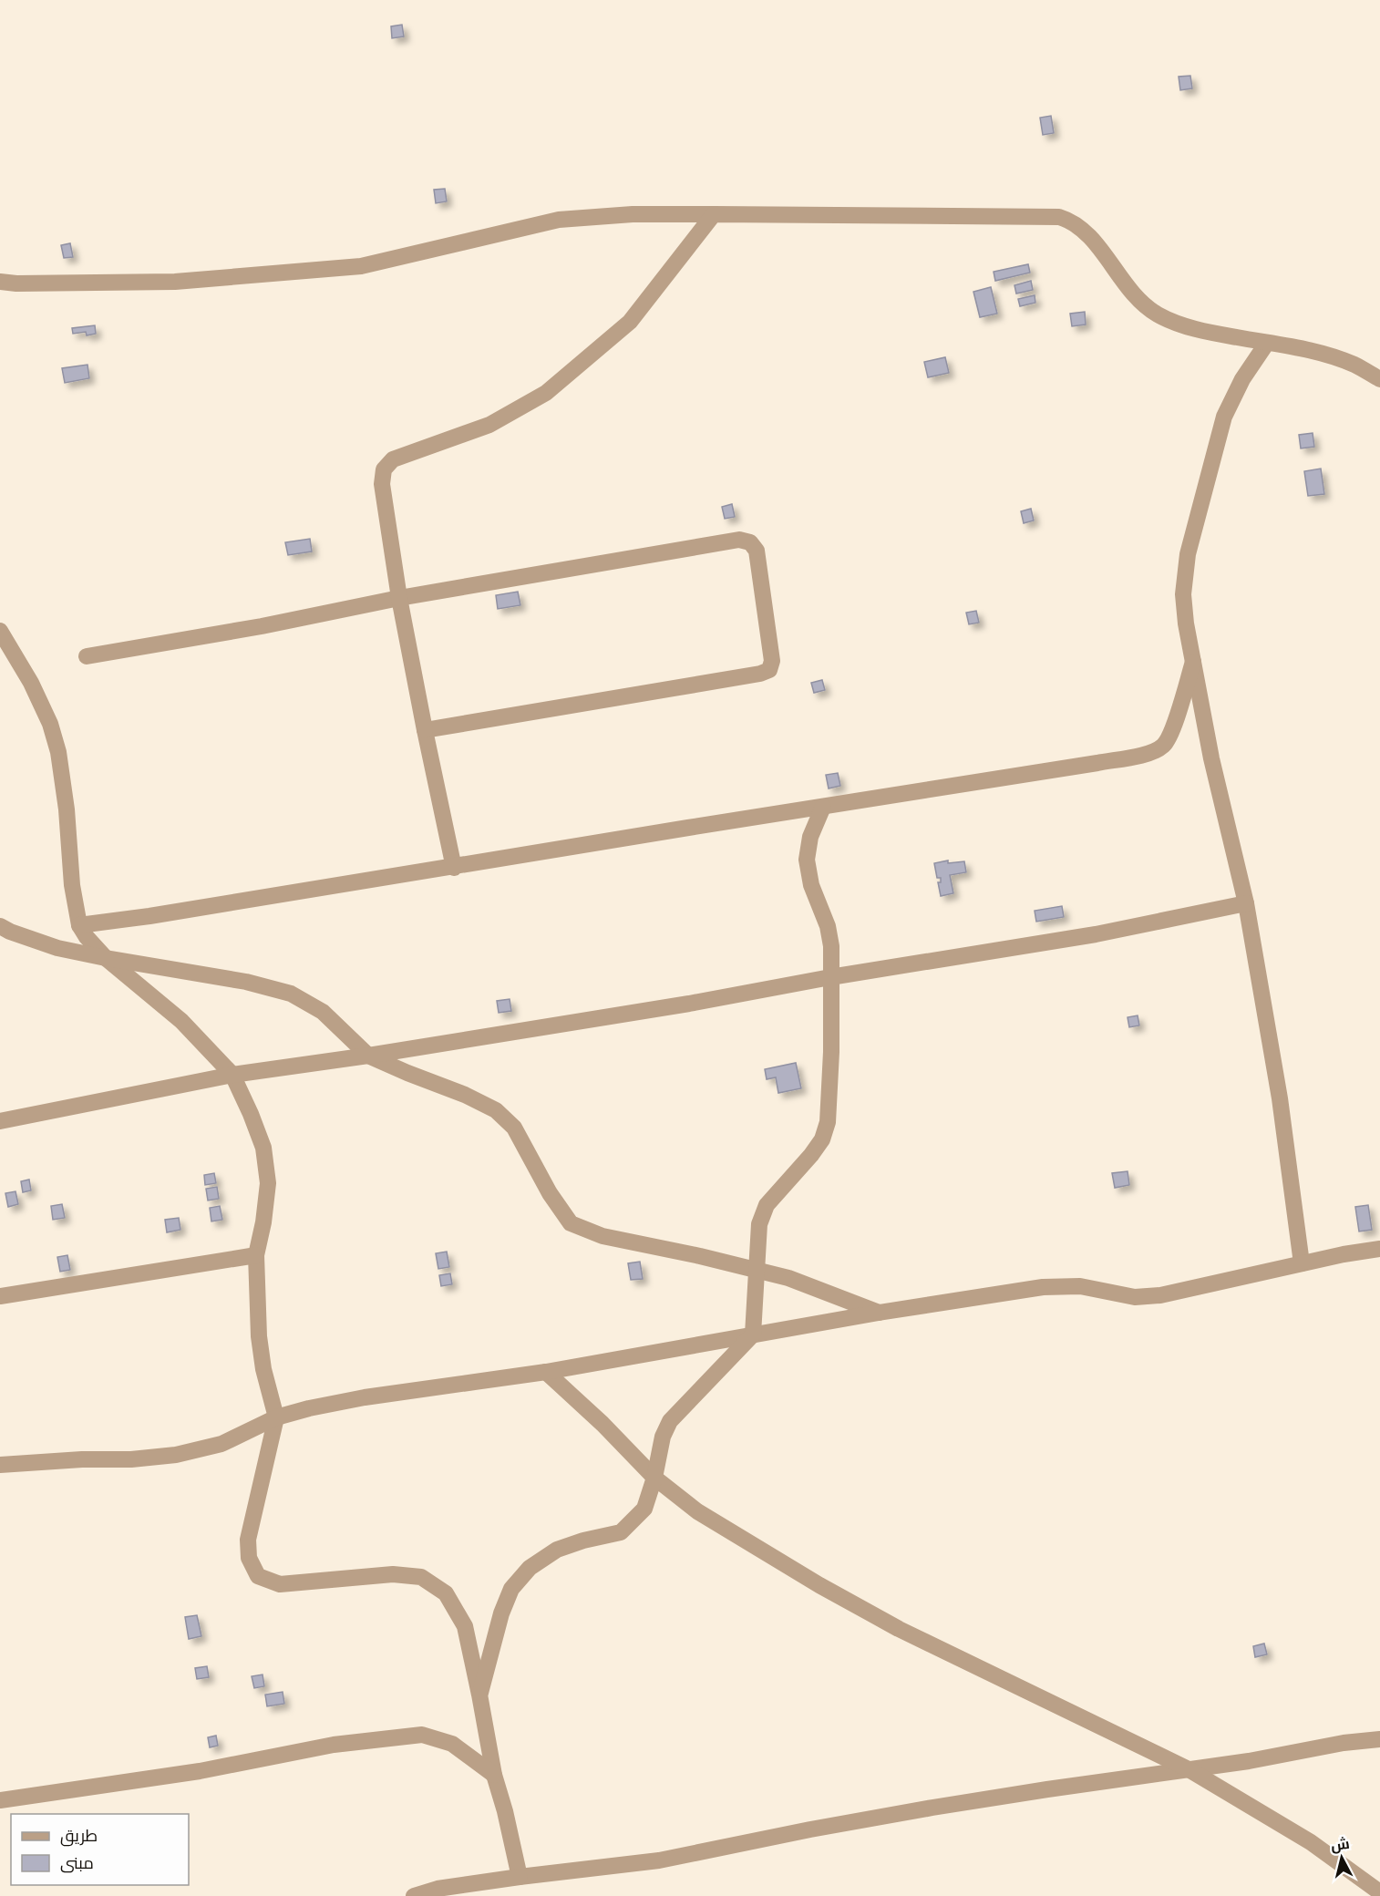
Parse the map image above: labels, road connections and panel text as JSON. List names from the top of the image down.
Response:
{
  "legend": ["طريق", "مبنى"],
  "north": "top"
}
